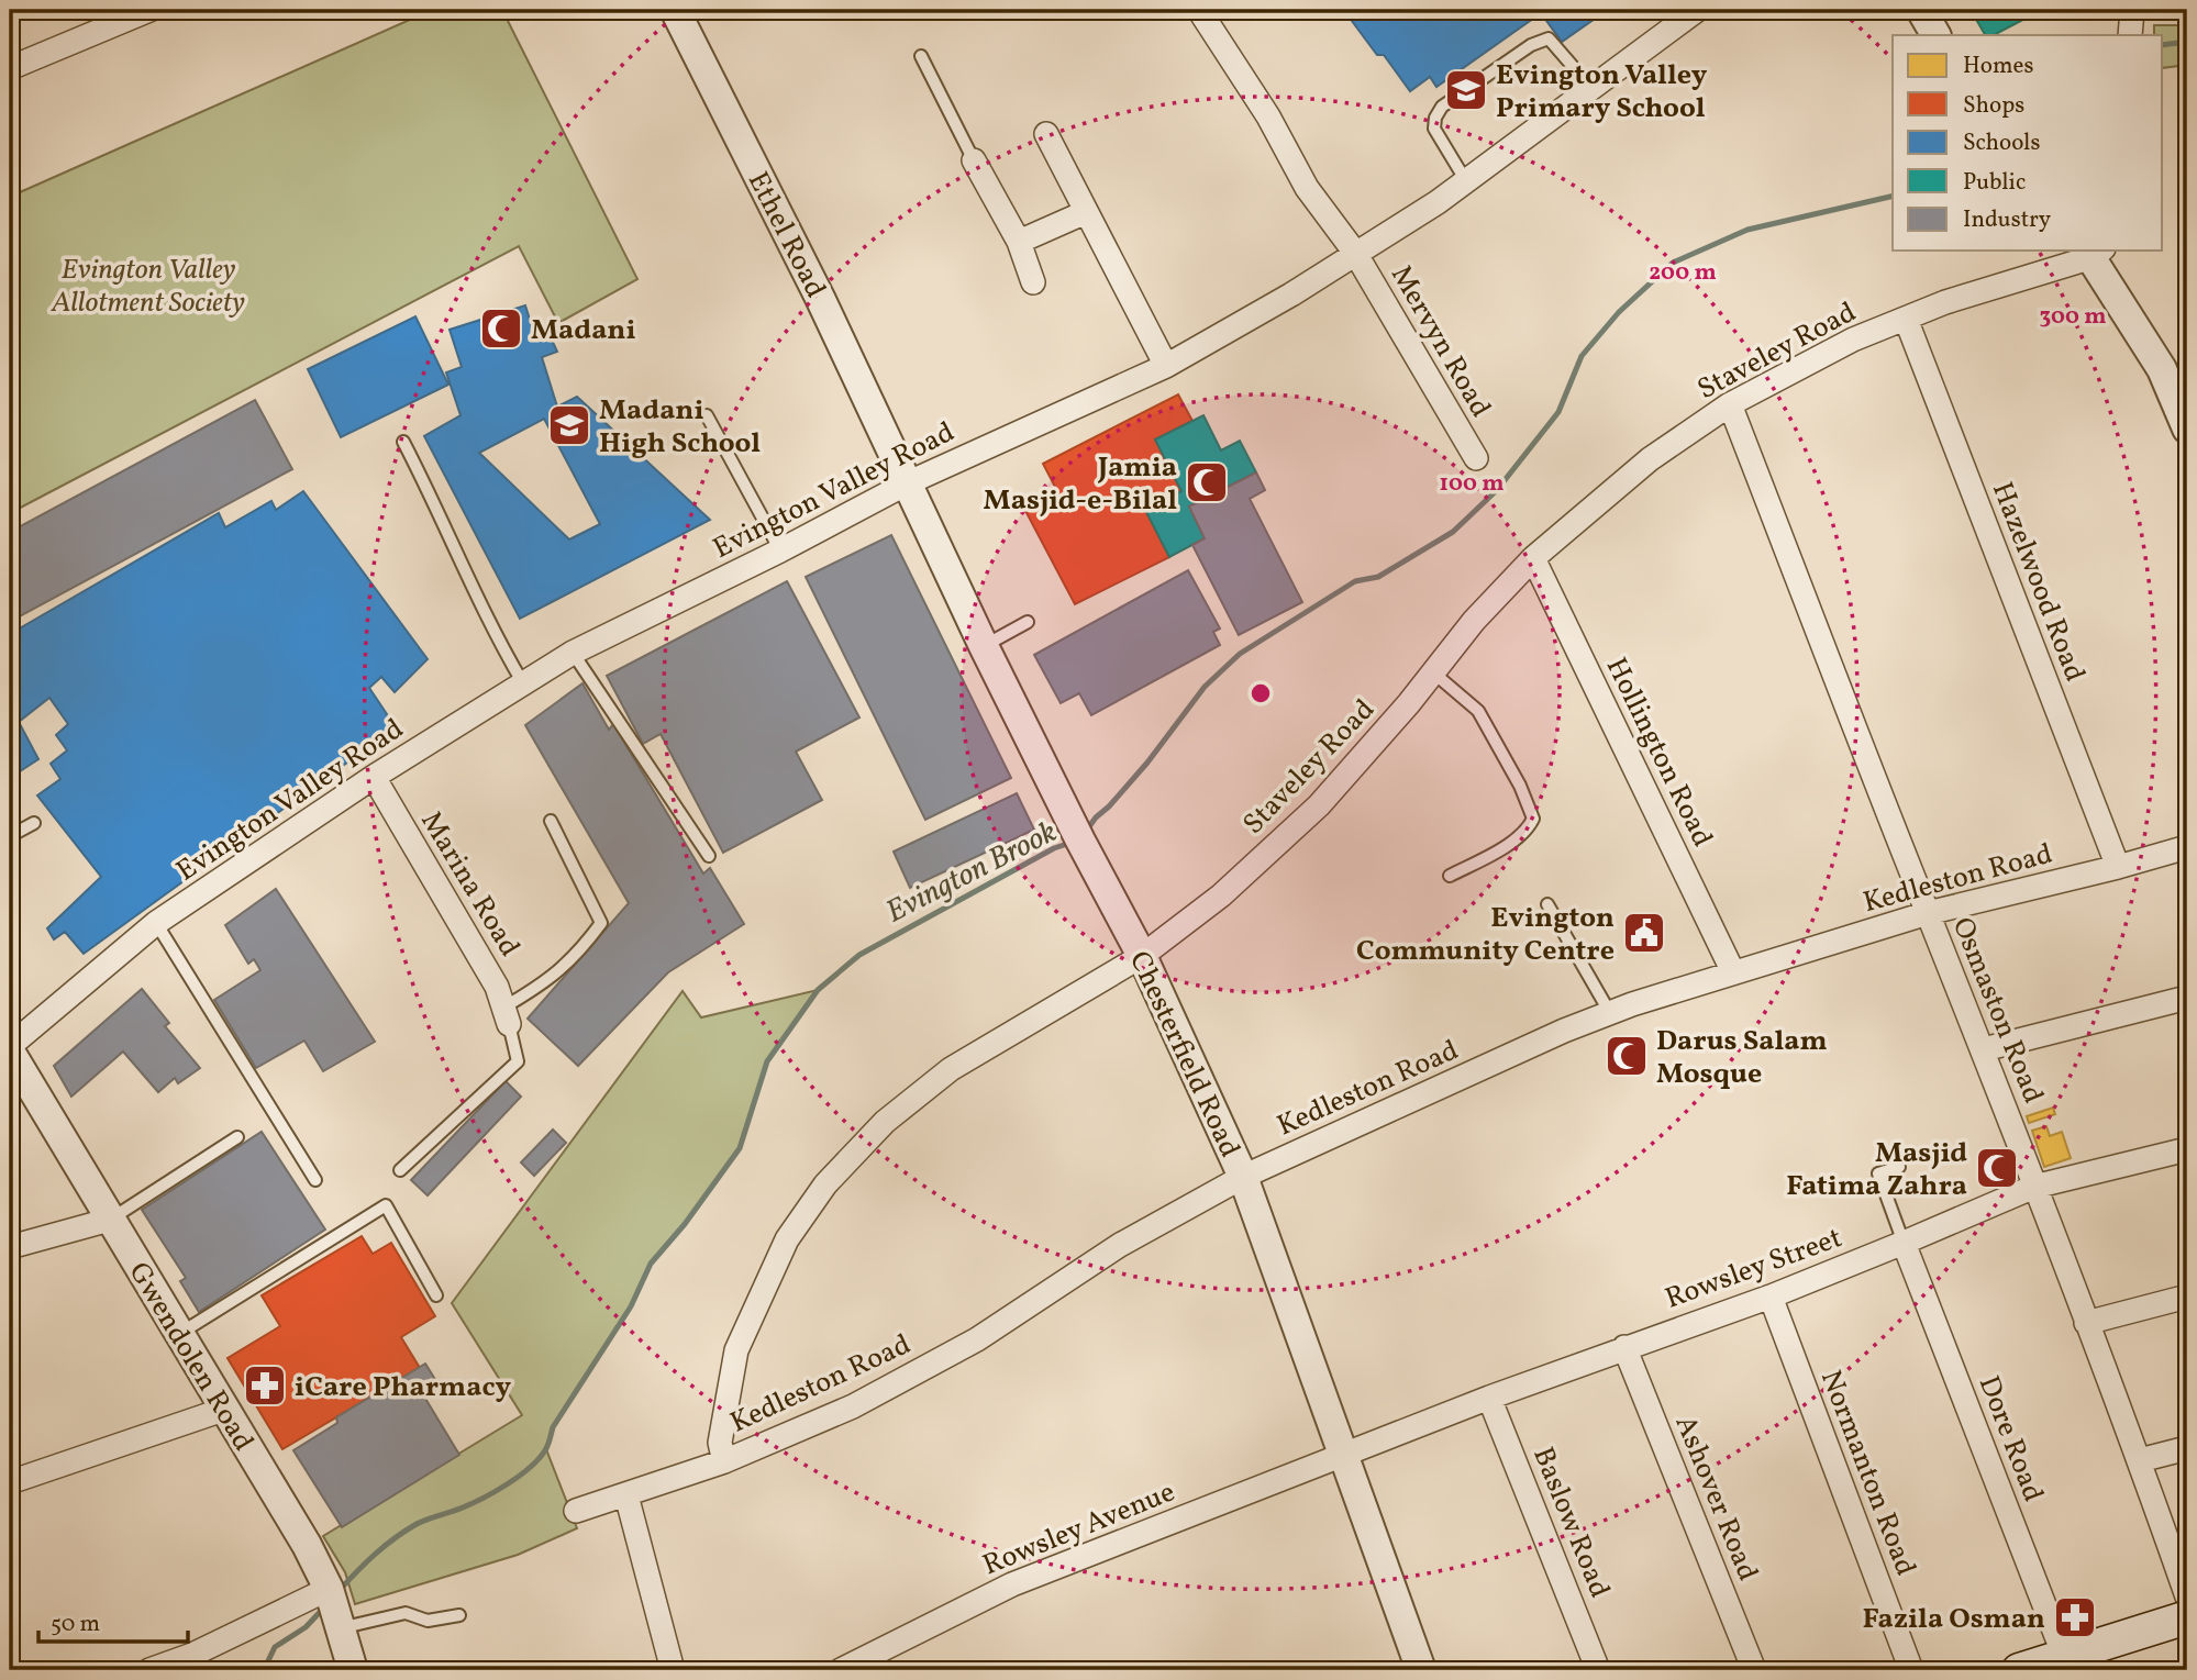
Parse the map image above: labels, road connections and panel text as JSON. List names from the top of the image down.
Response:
{
  "streets": {
    "street": [
      "Ethel Road",
      "Mervyn Road",
      "Staveley Road",
      "Evington Valley Road",
      "Hazelwood Road",
      "Hollington Road",
      "Kedleston Road",
      "Marina Road",
      "Osmaston Road",
      "Chesterfield Road",
      "Rowsley Street",
      "Gwendolen Road",
      "Dore Road",
      "Normanton Road",
      "Ashover Road",
      "Baslow Road",
      "Rowsley Avenue"
    ]
  },
  "crossings": [
    ["Ethel Road", "Evington Valley Road"],
    ["Ethel Road", "Chesterfield Road"],
    ["Mervyn Road", "Evington Valley Road"],
    ["Staveley Road", "Hazelwood Road"],
    ["Staveley Road", "Hollington Road"],
    ["Staveley Road", "Kedleston Road"],
    ["Staveley Road", "Osmaston Road"],
    ["Staveley Road", "Chesterfield Road"],
    ["Evington Valley Road", "Marina Road"],
    ["Evington Valley Road", "Chesterfield Road"],
    ["Evington Valley Road", "Gwendolen Road"],
    ["Hazelwood Road", "Kedleston Road"],
    ["Hollington Road", "Kedleston Road"],
    ["Kedleston Road", "Osmaston Road"],
    ["Kedleston Road", "Chesterfield Road"],
    ["Osmaston Road", "Rowsley Street"],
    ["Chesterfield Road", "Rowsley Street"],
    ["Chesterfield Road", "Rowsley Avenue"],
    ["Rowsley Street", "Dore Road"],
    ["Rowsley Street", "Normanton Road"],
    ["Rowsley Street", "Ashover Road"],
    ["Rowsley Street", "Baslow Road"],
    ["Rowsley Street", "Rowsley Avenue"]
  ],
  "water": ["Evington Brook"],
  "parks": ["Evington Valley Allotment Society"],
  "places": {
    "school or university": ["Evington Valley Primary School", "Madani High School"],
    "mosque": [
      "Madani",
      "Jamia Masjid-e-Bilal",
      "Darus Salam Mosque",
      "Masjid Fatima Zahra"
    ],
    "public building": ["Evington Community Centre"],
    "pharmacy": ["iCare Pharmacy", "Fazila Osman"]
  },
  "legend": [
    "Homes",
    "Shops",
    "Schools",
    "Public",
    "Industry"
  ],
  "scale_bar": "50 m",
  "rings": ["200 m", "300 m", "100 m"]
}
